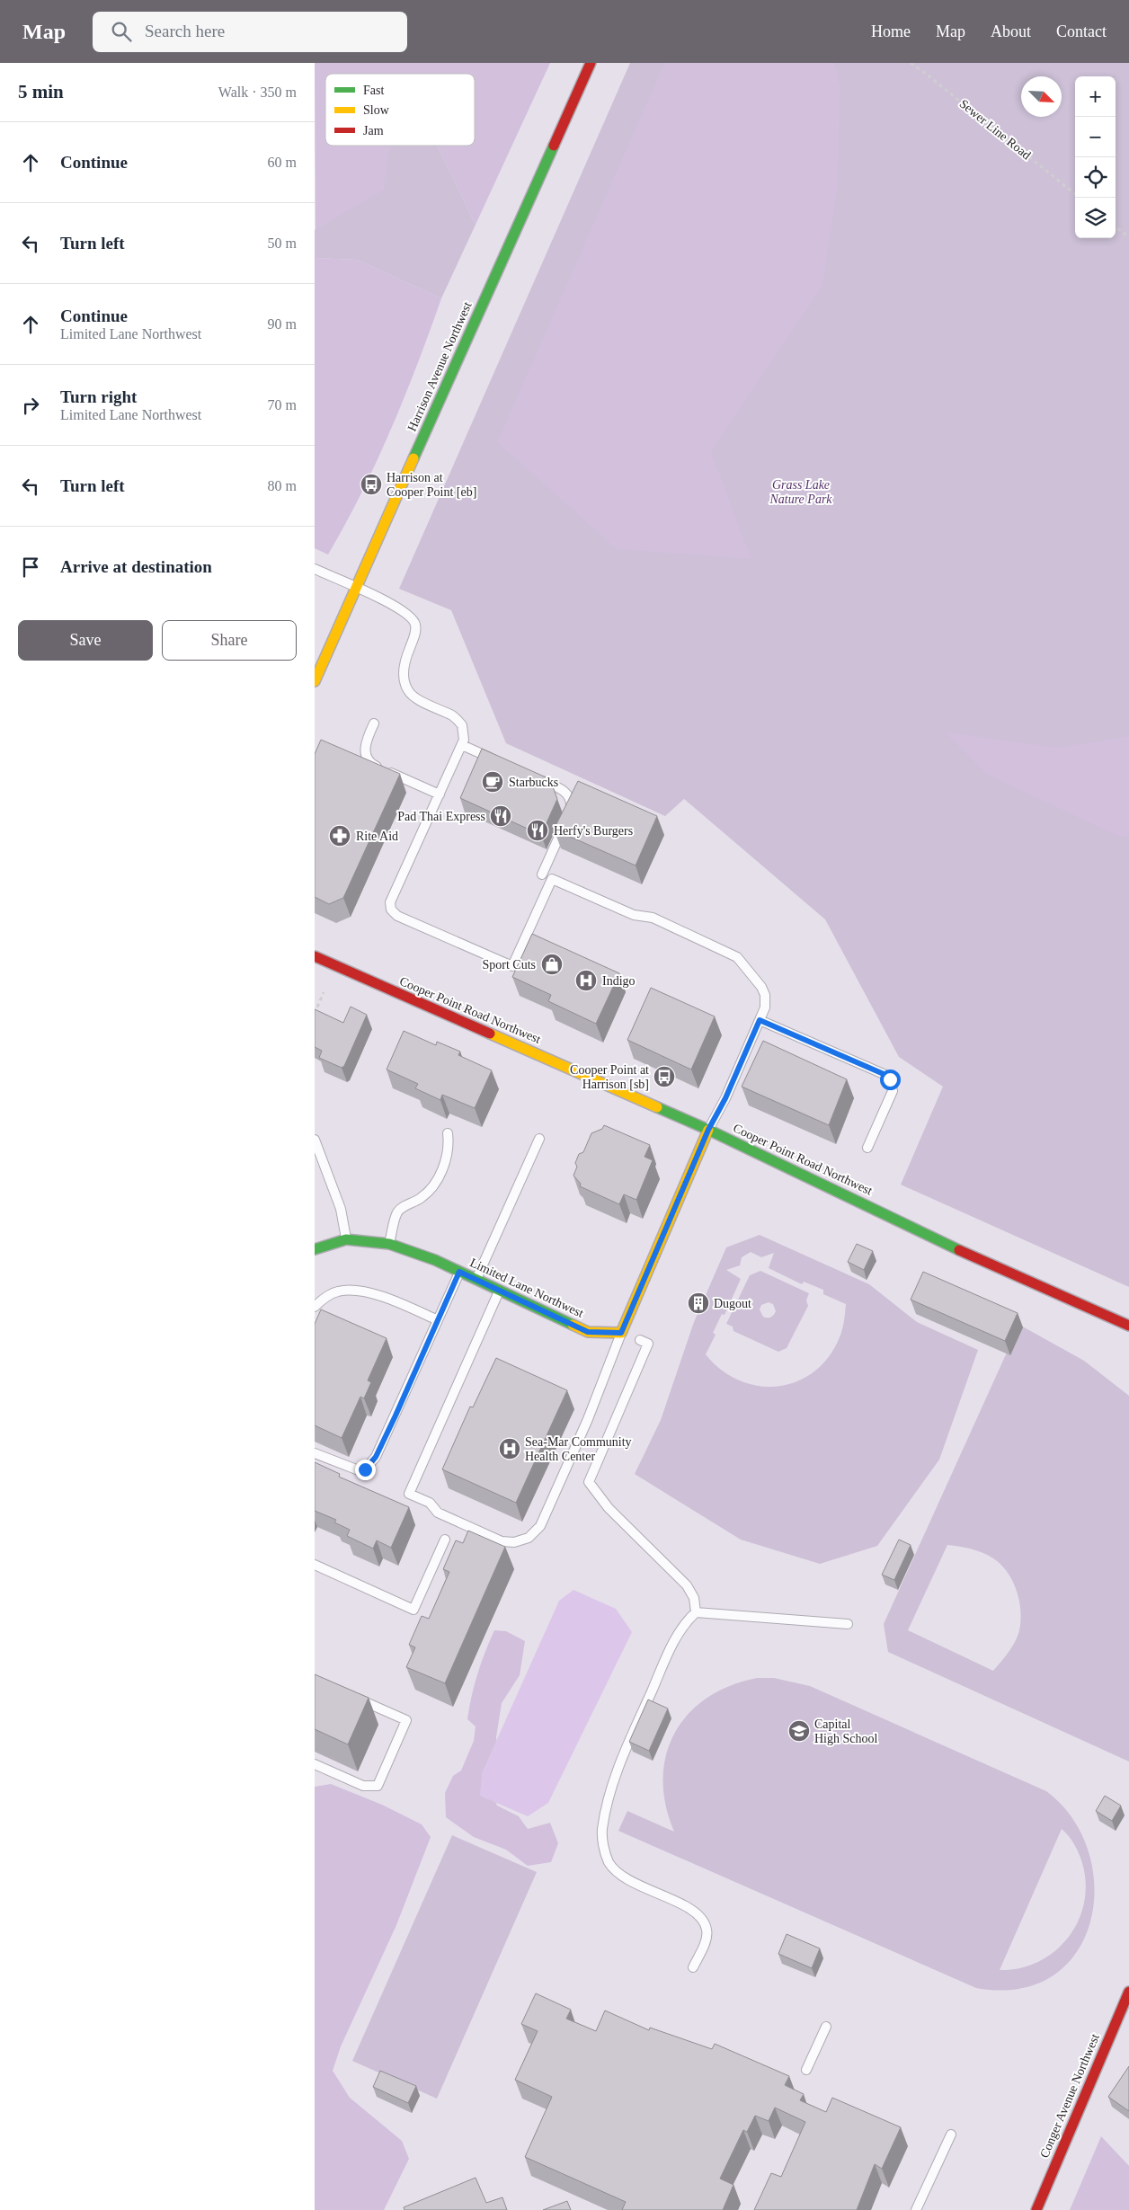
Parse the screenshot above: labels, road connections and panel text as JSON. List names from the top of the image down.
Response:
{
  "streets": {
    "main road": [
      "Harrison Avenue Northwest",
      "Cooper Point Road Northwest",
      "Limited Lane Northwest",
      "Conger Avenue Northwest"
    ],
    "path": ["Sewer Line Road"]
  },
  "parks": ["Grass Lake Nature Park"],
  "places": {
    "bus stop": ["Harrison at Cooper Point [eb]", "Cooper Point at Harrison [sb]"],
    "cafe": ["Starbucks"],
    "restaurant": ["Pad Thai Express", "Herfy's Burgers"],
    "pharmacy": ["Rite Aid"],
    "shop": ["Sport Cuts"],
    "hospital": ["Indigo", "Sea-Mar Community Health Center"],
    "building": ["Dugout"],
    "school or university": ["Capital High School"]
  },
  "legend": ["Fast", "Slow", "Jam"],
  "north": "bottom right",
  "page": {
    "header": "Map",
    "search": "Search here",
    "nav": [
      "Home",
      "Map",
      "About",
      "Contact"
    ],
    "heading": ["5 min", "Walk · 350 m"],
    "map_buttons": ["+", "−"],
    "list": [
      ["Continue", "60 m"],
      ["Turn left", "50 m"],
      ["Continue", "Limited Lane Northwest", "90 m"],
      ["Turn right", "Limited Lane Northwest", "70 m"],
      ["Turn left", "80 m"],
      "Arrive at destination"
    ],
    "buttons": ["Save", "Share"]
  }
}
